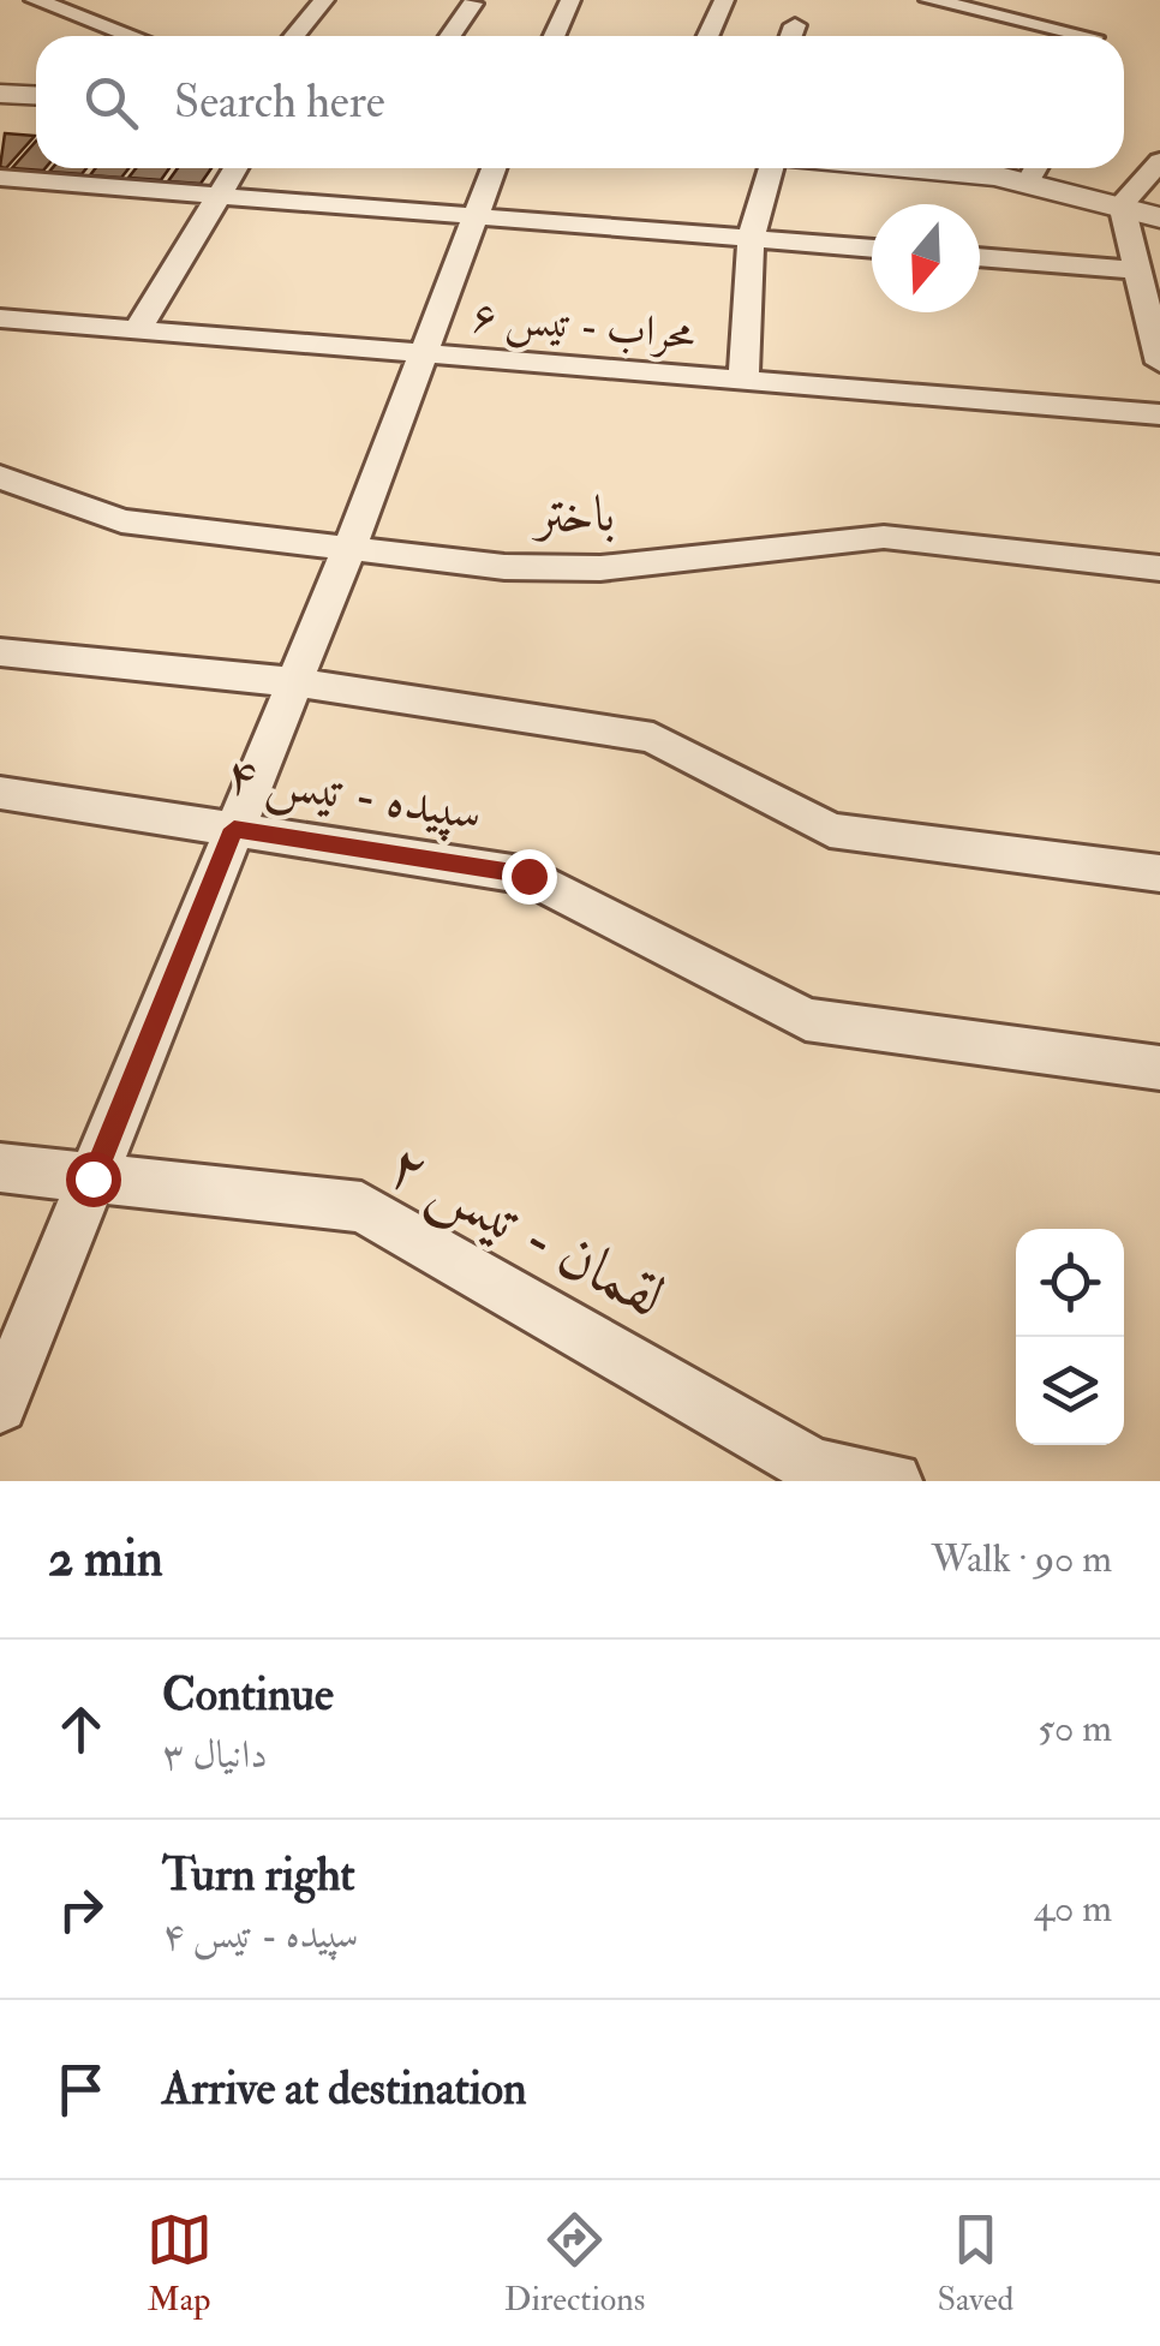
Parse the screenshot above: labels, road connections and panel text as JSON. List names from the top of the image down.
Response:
{
  "streets": {
    "street": [
      "محراب - تیس ۶",
      "باختر",
      "سپیده - تیس ۴",
      "لقمان - تیس ۲"
    ]
  },
  "north": "bottom",
  "page": {
    "search": "Search here",
    "heading": ["2 min", "Walk · 90 m"],
    "list": [
      ["Continue", "دانیال ۳", "50 m"],
      ["Turn right", "سپیده - تیس ۴", "40 m"],
      "Arrive at destination"
    ],
    "nav": ["Map", "Directions", "Saved"]
  }
}
